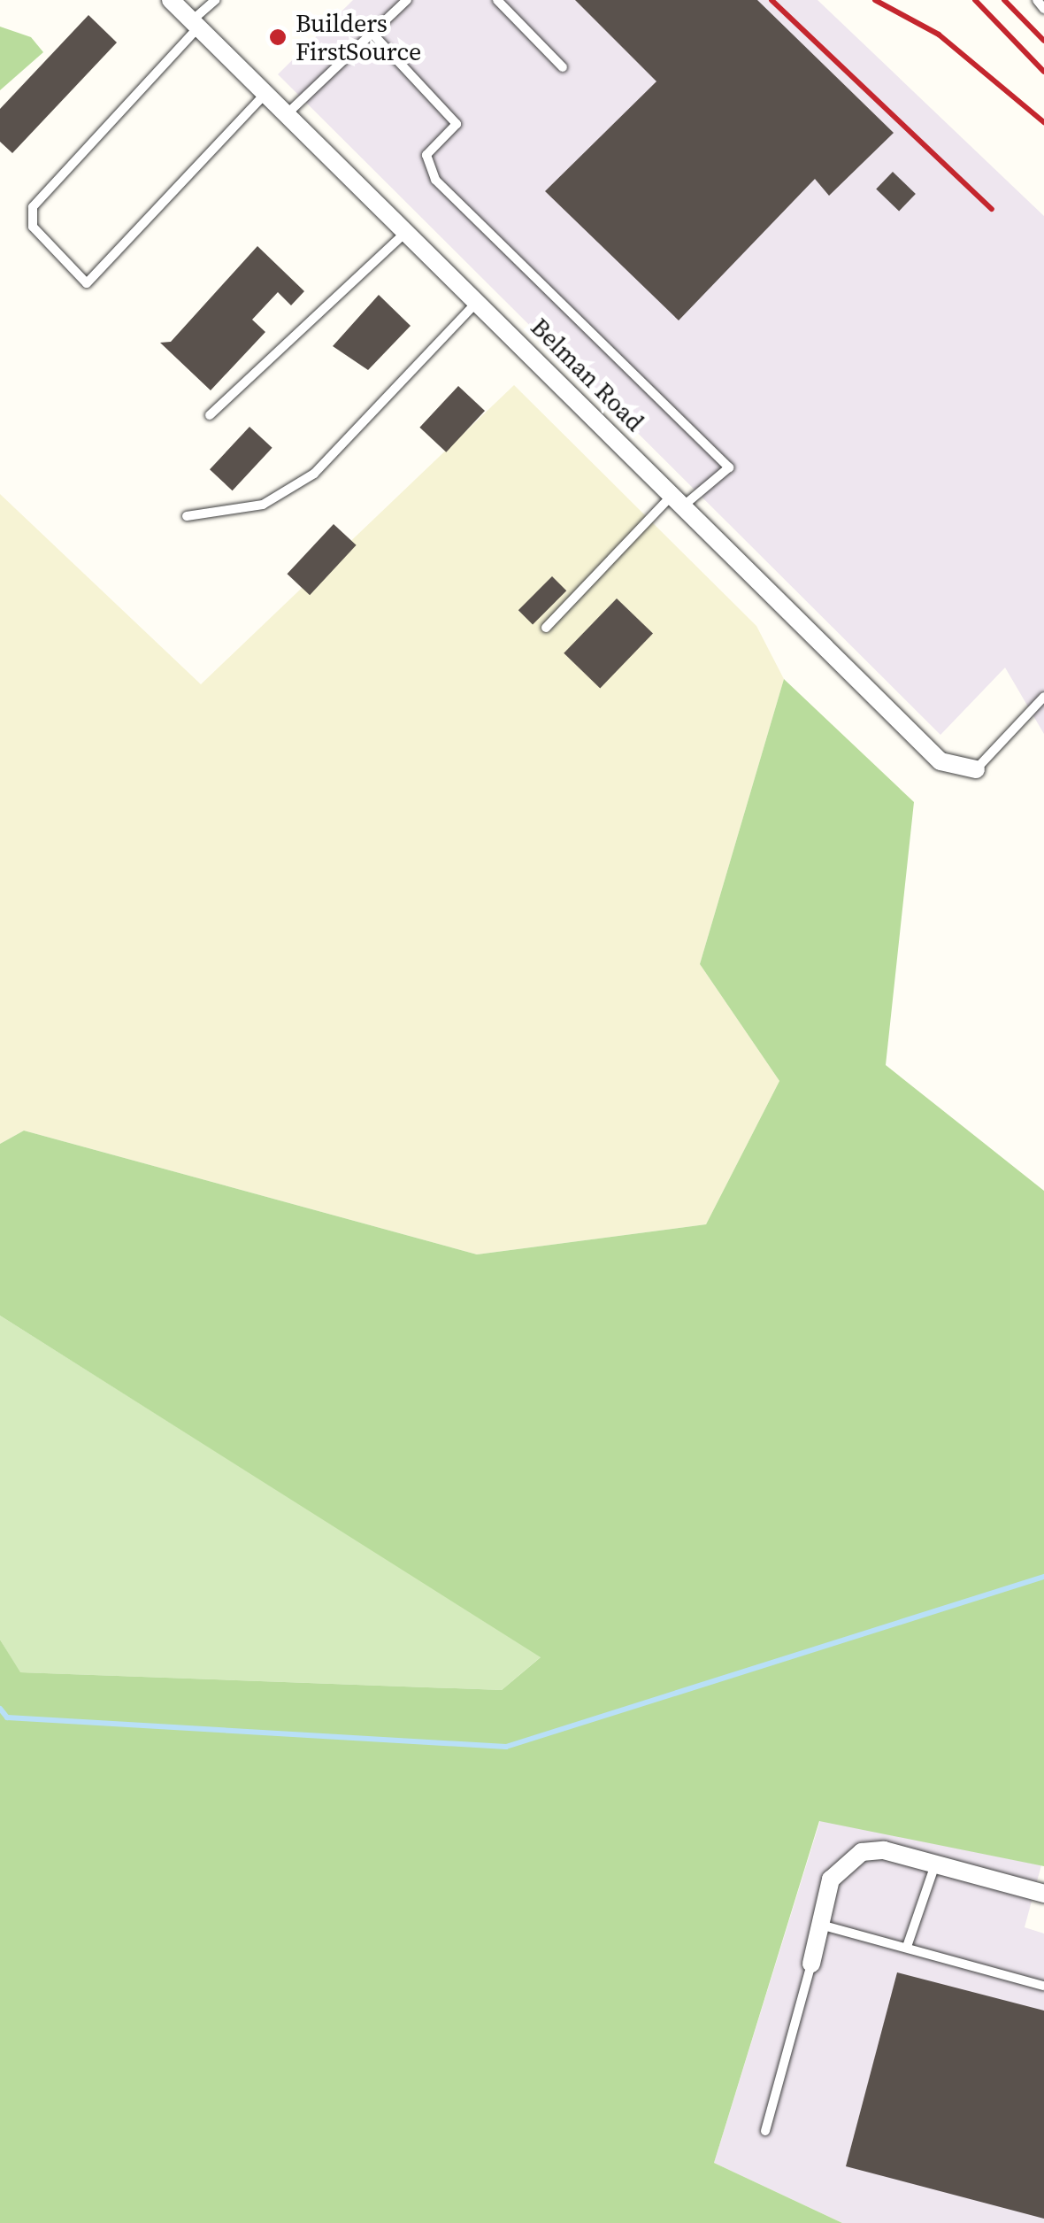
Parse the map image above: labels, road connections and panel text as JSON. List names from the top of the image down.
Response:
{
  "streets": {
    "street": ["Belman Road"]
  },
  "places": ["Builders FirstSource"]
}
